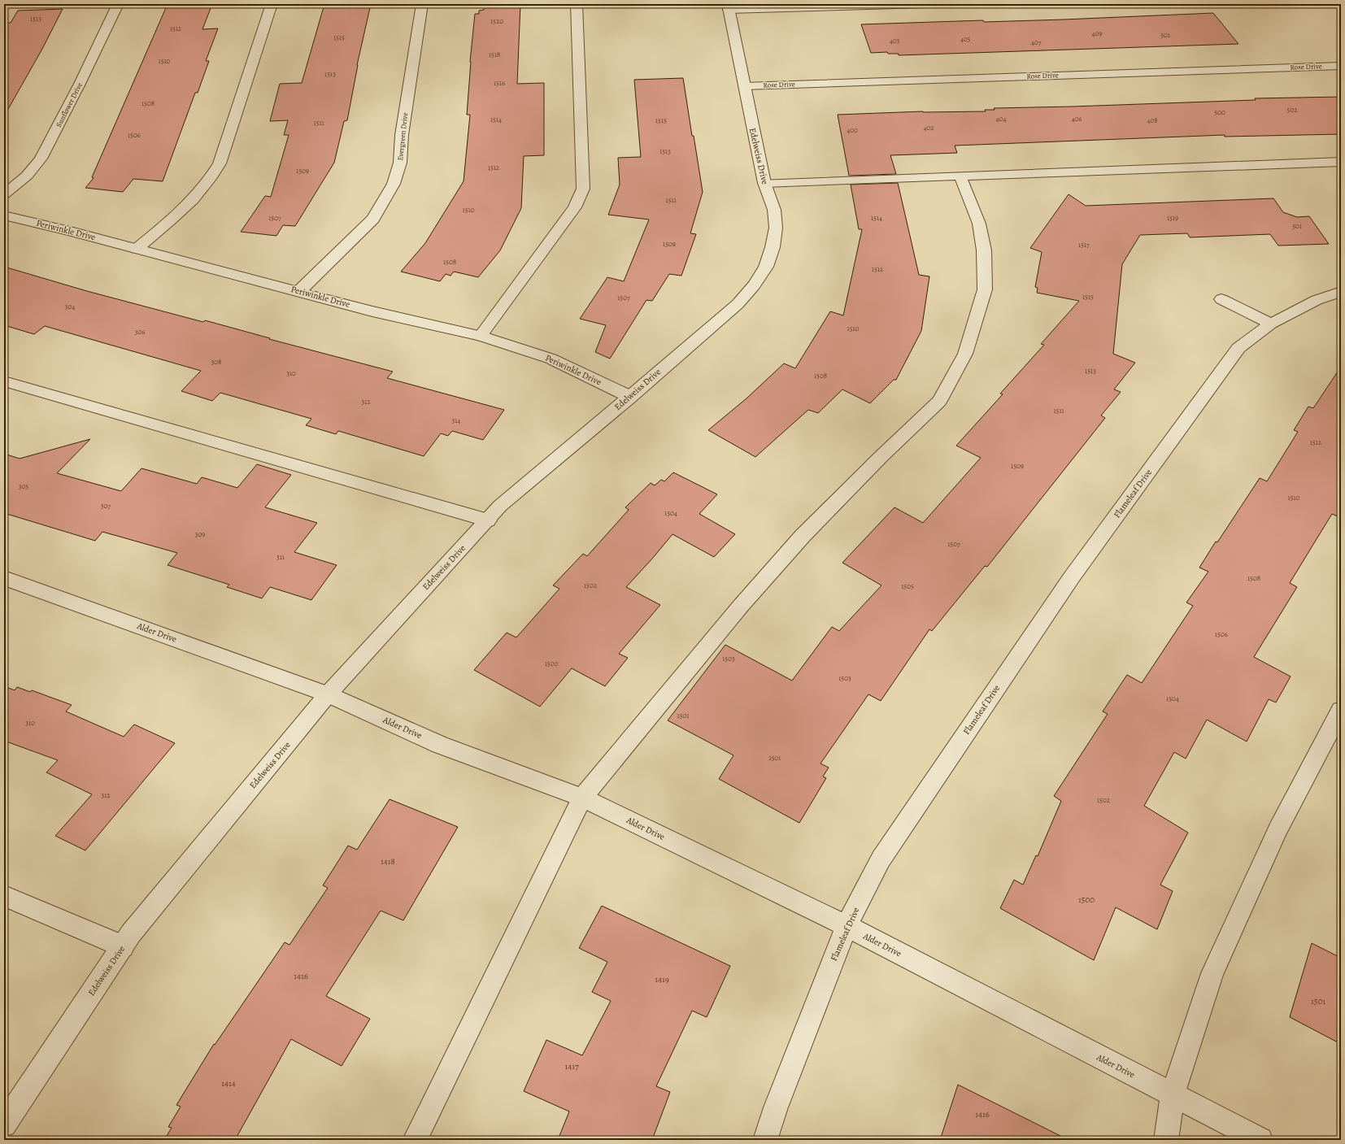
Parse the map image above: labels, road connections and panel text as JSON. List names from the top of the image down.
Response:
{
  "streets": {
    "street": [
      "Rose Drive",
      "Sunflower Drive",
      "Evergreen Drive",
      "Edelweiss Drive",
      "Periwinkle Drive",
      "Flameleaf Drive",
      "Alder Drive"
    ]
  },
  "crossings": [
    ["Rose Drive", "Edelweiss Drive"],
    ["Evergreen Drive", "Periwinkle Drive"],
    ["Edelweiss Drive", "Periwinkle Drive"],
    ["Edelweiss Drive", "Alder Drive"],
    ["Flameleaf Drive", "Alder Drive"]
  ],
  "house_numbers": [
    "1513",
    "1520",
    "1512",
    "409",
    "501",
    "1515",
    "405",
    "403",
    "407",
    "1518",
    "1510",
    "1513",
    "1516",
    "1508",
    "502",
    "500",
    "404",
    "406",
    "1514",
    "1515",
    "408",
    "1511",
    "402",
    "400",
    "1506",
    "1513",
    "1512",
    "1509",
    "1511",
    "1510",
    "1507",
    "1514",
    "1519",
    "501",
    "1509",
    "1517",
    "1508",
    "1512",
    "1515",
    "1507",
    "304",
    "1510",
    "306",
    "308",
    "1513",
    "310",
    "1508",
    "312",
    "1511",
    "314",
    "1512",
    "1509",
    "305",
    "1510",
    "307",
    "1504",
    "309",
    "1507",
    "311",
    "1508",
    "1502",
    "1505",
    "1506",
    "1503",
    "1500",
    "1503",
    "1504",
    "1501",
    "310",
    "1501",
    "312",
    "1502",
    "1418",
    "1500",
    "1416",
    "1419",
    "1501",
    "1417",
    "1414",
    "1416"
  ]
}
